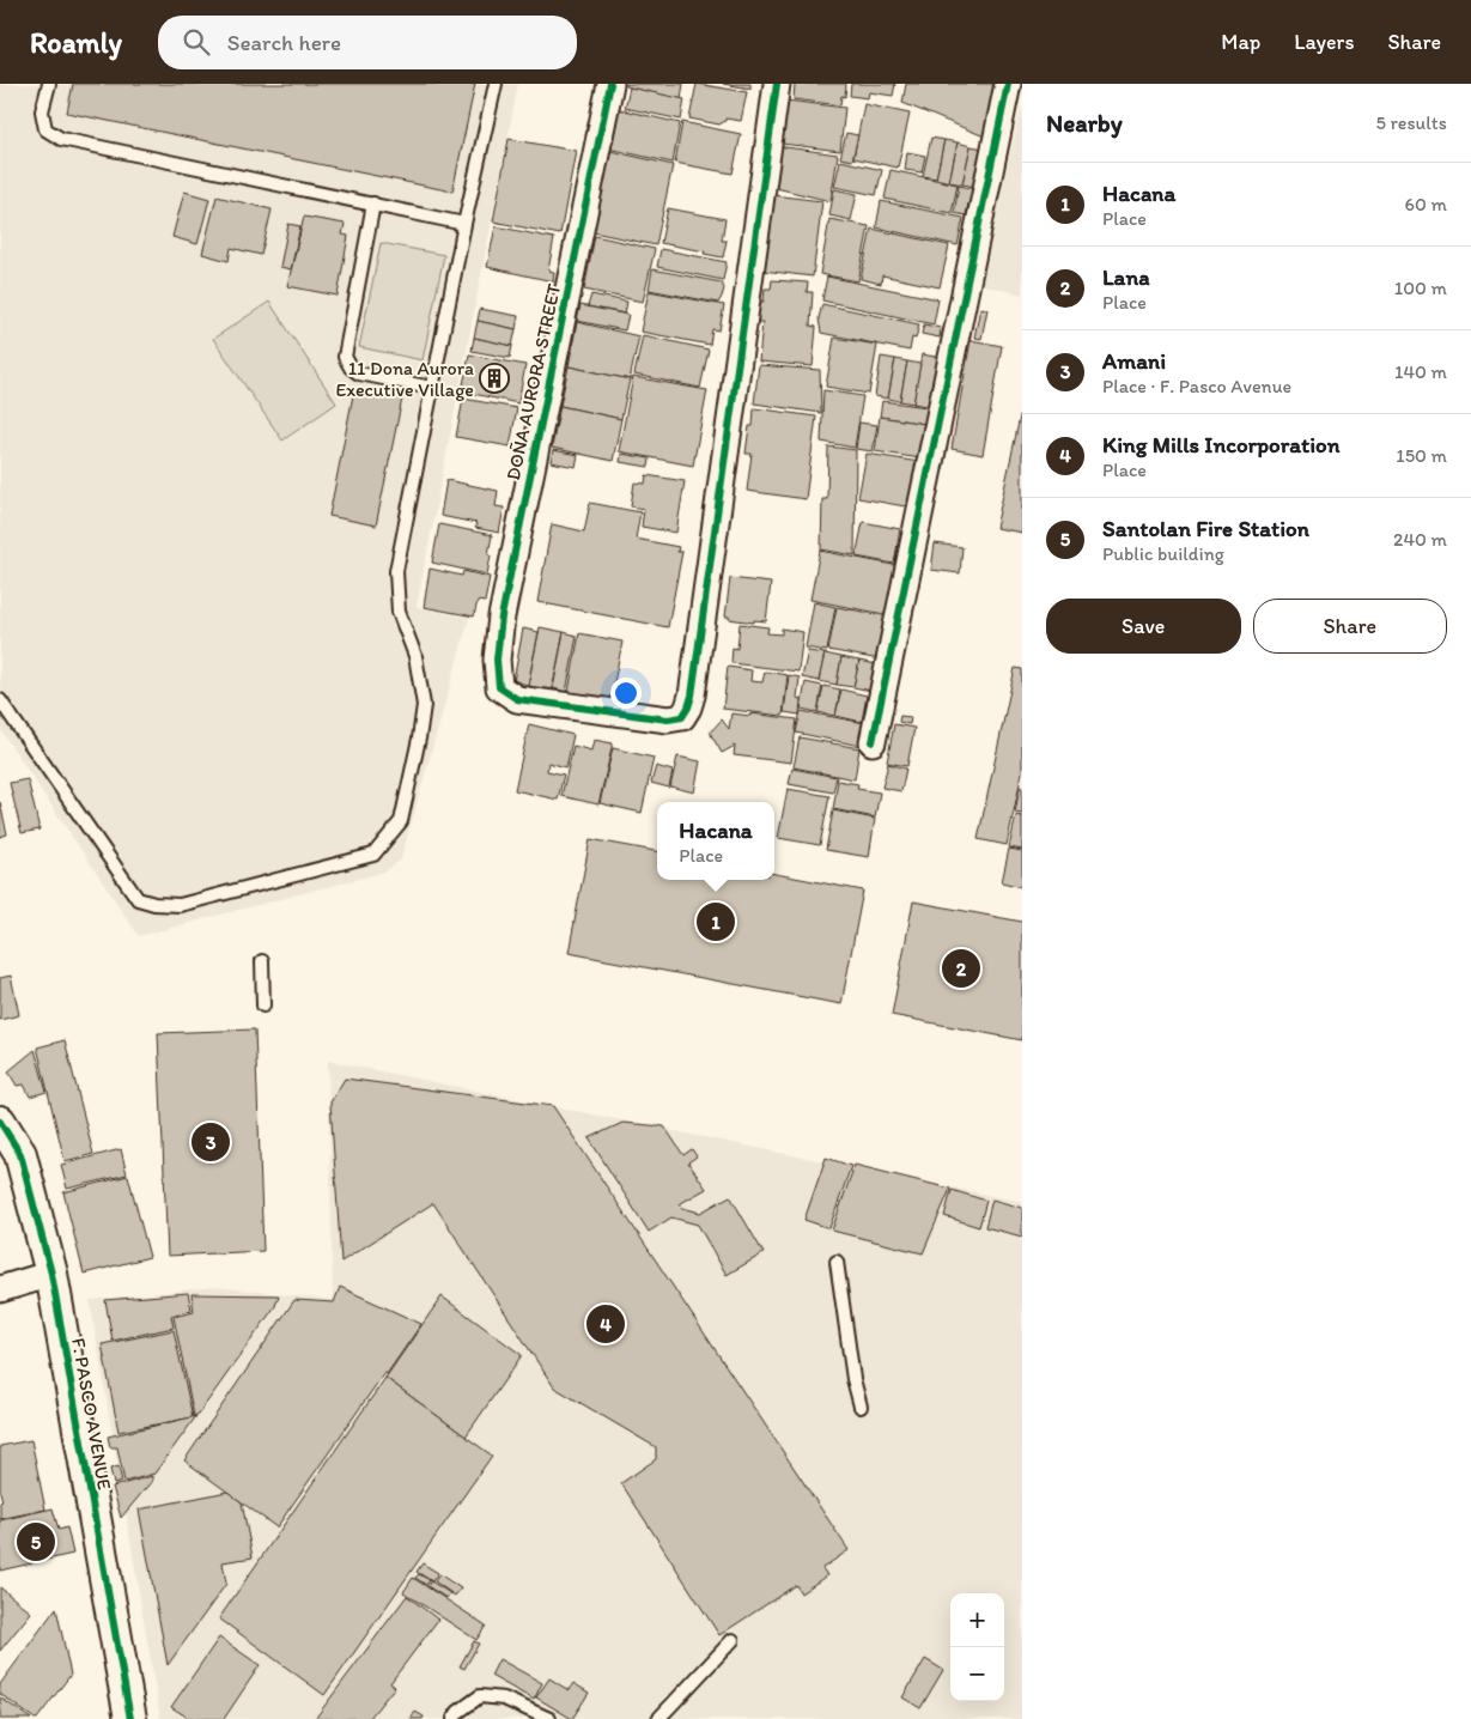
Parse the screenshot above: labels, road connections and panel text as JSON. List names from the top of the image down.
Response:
{
  "streets": {
    "street": ["DOÑA AURORA STREET", "F. PASCO AVENUE"]
  },
  "places": {
    "building": ["11 Dona Aurora Executive Village"]
  },
  "page": {
    "header": "Roamly",
    "search": "Search here",
    "nav": ["Map", "Layers", "Share"],
    "heading": ["Nearby", "5 results"],
    "list": [
      {
        "mark": "1",
        "name": "Hacana",
        "note": "Place",
        "value": "60 m"
      },
      {
        "mark": "2",
        "name": "Lana",
        "note": "Place",
        "value": "100 m"
      },
      {
        "mark": "3",
        "name": "Amani",
        "note": "Place · F. Pasco Avenue",
        "value": "140 m"
      },
      {
        "mark": "4",
        "name": "King Mills Incorporation",
        "note": "Place",
        "value": "150 m"
      },
      {
        "mark": "5",
        "name": "Santolan Fire Station",
        "note": "Public building",
        "value": "240 m"
      }
    ],
    "buttons": ["Save", "Share"],
    "popup": ["Hacana", "Place"],
    "pins": [
      "1",
      "2",
      "3",
      "4",
      "5"
    ],
    "map_buttons": ["+", "−"]
  }
}
